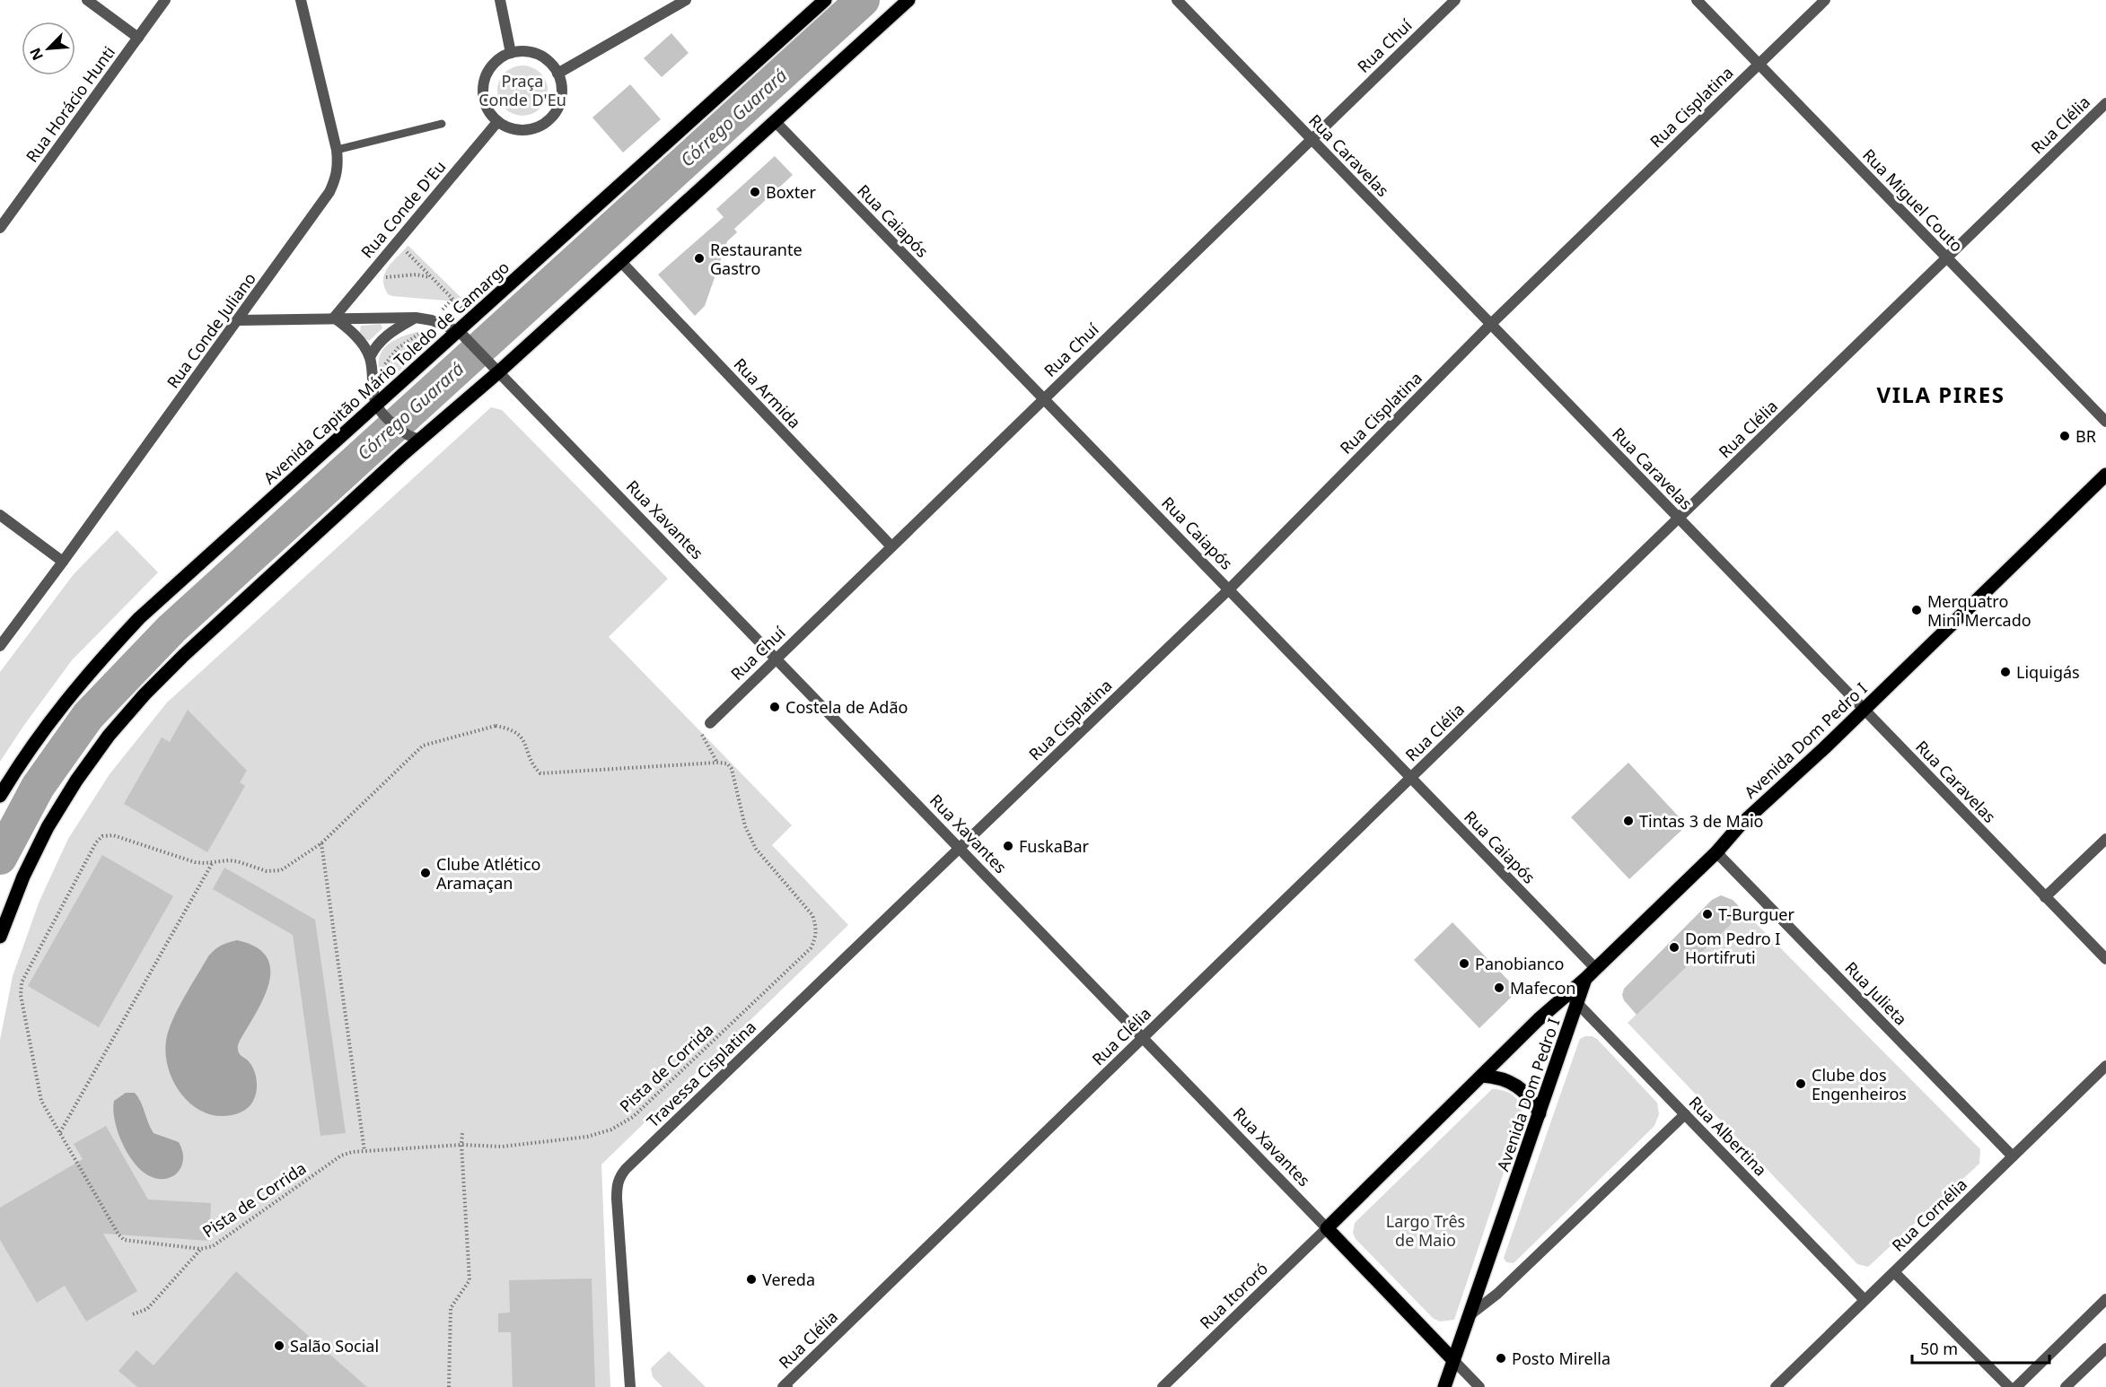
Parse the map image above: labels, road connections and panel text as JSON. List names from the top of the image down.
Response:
{
  "streets": {
    "main road": ["Avenida Capitão Mário Toledo de Camargo", "Rua Xavantes", "Avenida Dom Pedro I"],
    "street": [
      "Rua Chuí",
      "Rua Horácio Hunti",
      "Rua Cisplatina",
      "Rua Clélia",
      "Rua Caravelas",
      "Rua Miguel Couto",
      "Rua Conde D'Eu",
      "Rua Caiapós",
      "Rua Conde Juliano",
      "Rua Armida",
      "Rua Julieta",
      "Travessa Cisplatina",
      "Rua Albertina",
      "Rua Cornélia",
      "Rua Itororó"
    ],
    "path": ["Pista de Corrida"]
  },
  "crossings": [
    ["Rua Chuí", "Rua Caravelas"],
    ["Rua Chuí", "Rua Caiapós"],
    ["Rua Chuí", "Rua Armida"],
    ["Rua Chuí", "Rua Xavantes"],
    ["Rua Cisplatina", "Rua Caravelas"],
    ["Rua Cisplatina", "Rua Miguel Couto"],
    ["Rua Cisplatina", "Rua Caiapós"],
    ["Rua Cisplatina", "Rua Xavantes"],
    ["Rua Cisplatina", "Travessa Cisplatina"],
    ["Rua Clélia", "Rua Caravelas"],
    ["Rua Clélia", "Rua Miguel Couto"],
    ["Rua Clélia", "Rua Caiapós"],
    ["Rua Clélia", "Rua Xavantes"],
    ["Rua Caravelas", "Avenida Dom Pedro I"],
    ["Rua Caiapós", "Avenida Dom Pedro I"],
    ["Avenida Capitão Mário Toledo de Camargo", "Rua Xavantes"],
    ["Rua Xavantes", "Avenida Dom Pedro I"],
    ["Rua Xavantes", "Travessa Cisplatina"],
    ["Rua Xavantes", "Rua Itororó"],
    ["Avenida Dom Pedro I", "Rua Julieta"],
    ["Avenida Dom Pedro I", "Rua Albertina"],
    ["Rua Julieta", "Rua Cornélia"],
    ["Rua Albertina", "Rua Cornélia"]
  ],
  "districts": ["VILA PIRES"],
  "water": ["Córrego Guarará"],
  "parks": ["Praça Conde D'Eu", "Largo Três de Maio"],
  "places": [
    "Boxter",
    "Restaurante Gastro",
    "BR",
    "Merquatro Mini Mercado",
    "Liquigás",
    "Costela de Adão",
    "Tintas 3 de Maio",
    "FuskaBar",
    "Clube Atlético Aramaçan",
    "T-Burguer",
    "Dom Pedro I Hortifruti",
    "Panobianco",
    "Mafecon",
    "Clube dos Engenheiros",
    "Vereda",
    "Salão Social",
    "Posto Mirella"
  ],
  "scale_bar": "50 m",
  "north": "bottom left"
}
